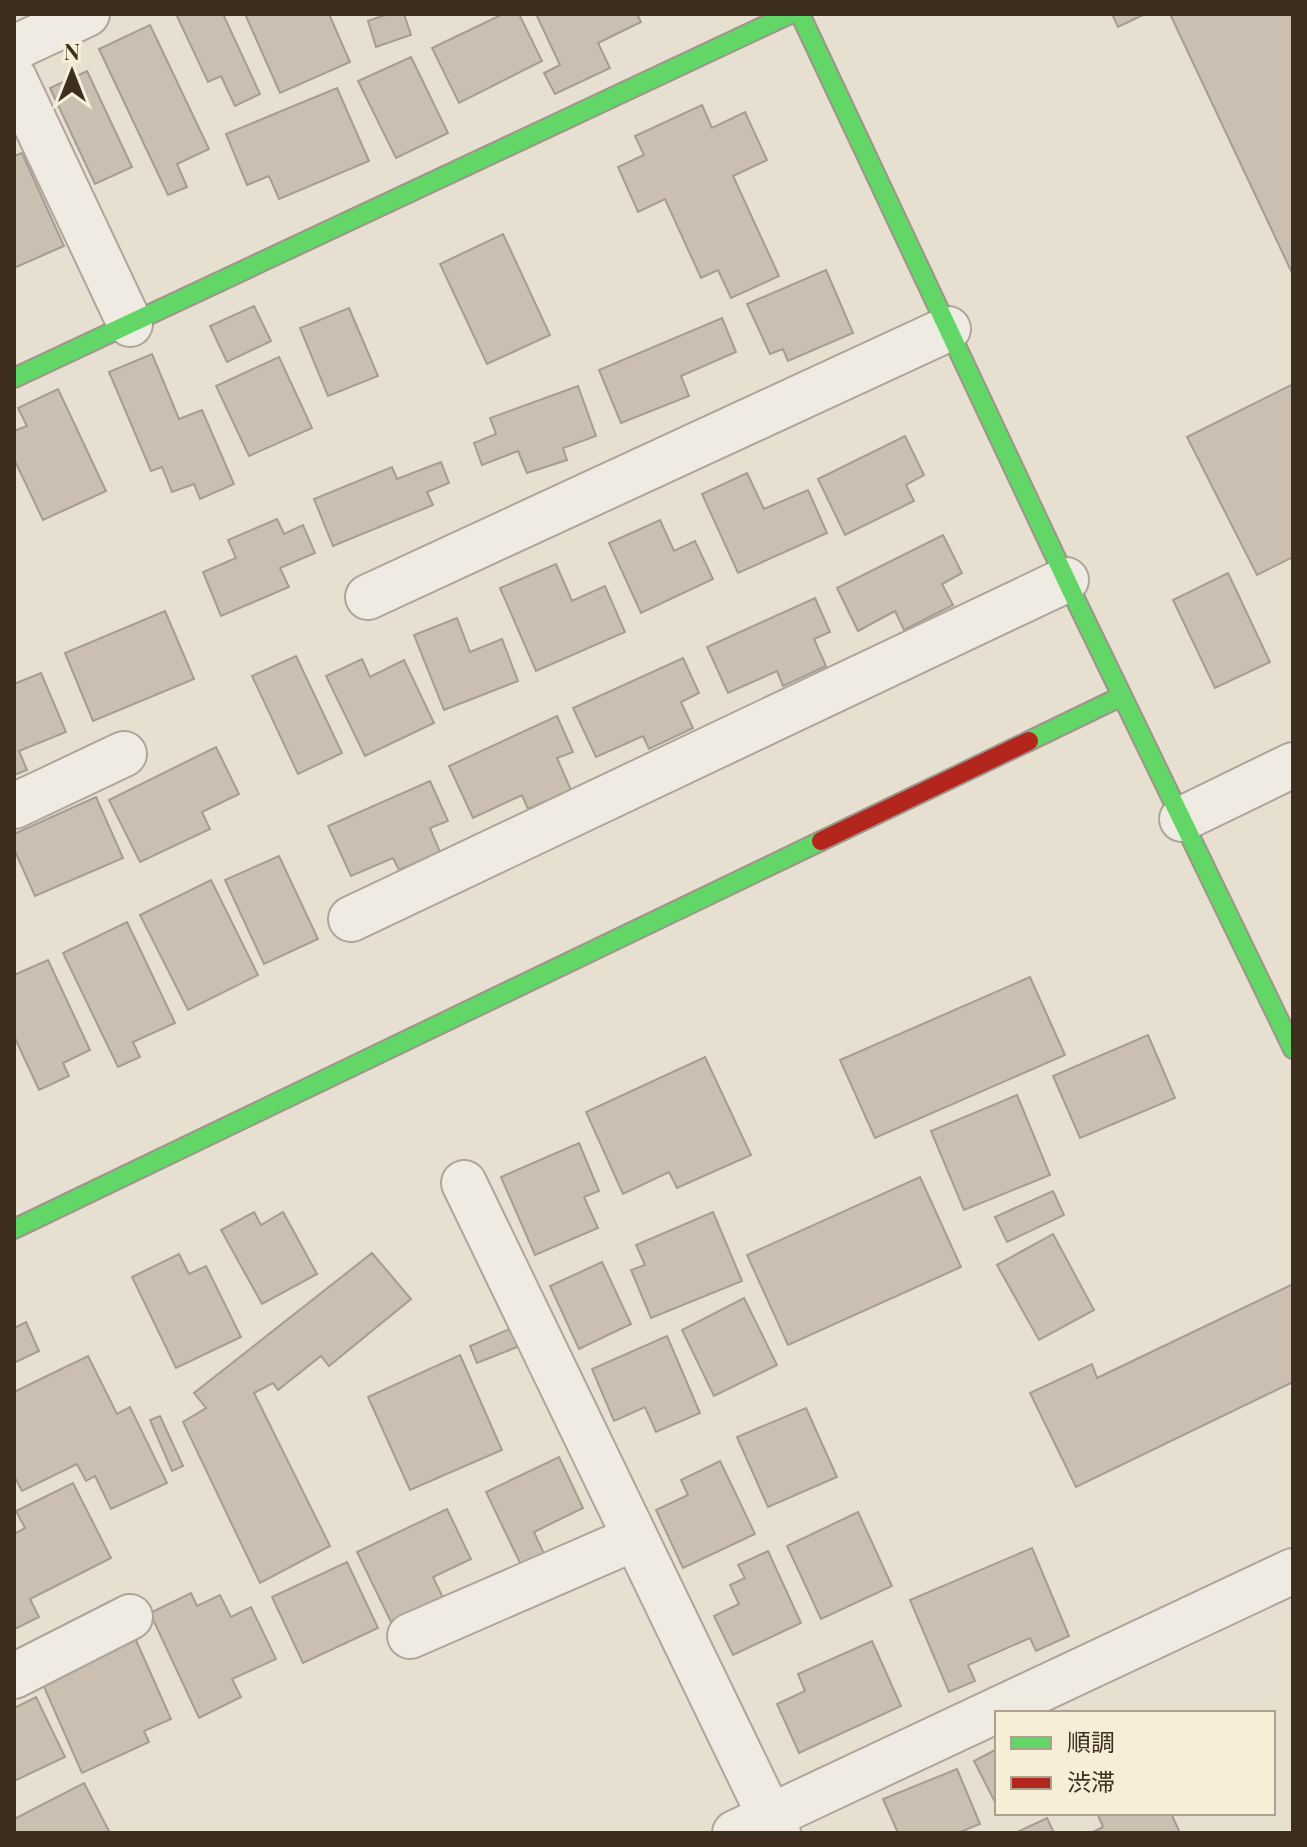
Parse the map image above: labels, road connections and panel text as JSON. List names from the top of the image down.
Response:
{
  "legend": ["順調", "渋滞"],
  "north": "top"
}
